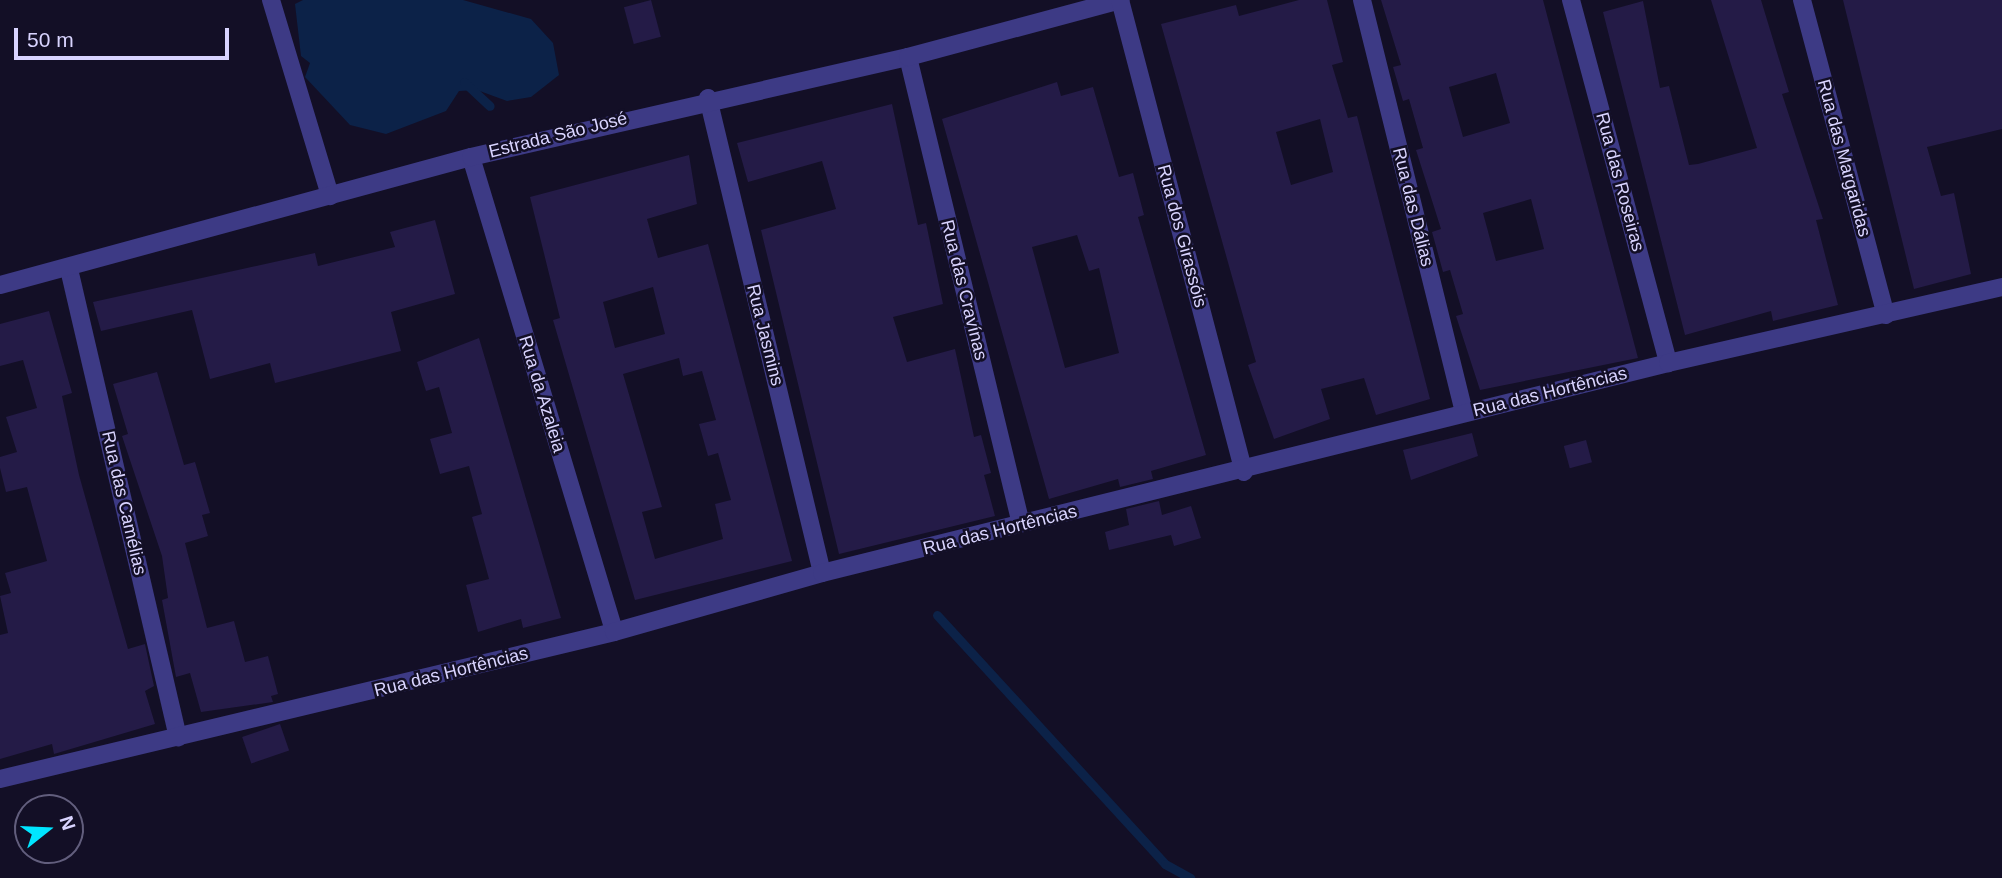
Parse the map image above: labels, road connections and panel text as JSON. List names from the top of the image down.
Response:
{
  "streets": {
    "street": [
      "Estrada São José",
      "Rua das Margaridas",
      "Rua das Roseiras",
      "Rua das Dálias",
      "Rua dos Girassóis",
      "Rua das Cravínas",
      "Rua Jasmins",
      "Rua das Hortências",
      "Rua da Azaleia",
      "Rua das Camélias"
    ]
  },
  "crossings": [
    ["Estrada São José", "Rua dos Girassóis"],
    ["Estrada São José", "Rua das Cravínas"],
    ["Estrada São José", "Rua Jasmins"],
    ["Estrada São José", "Rua da Azaleia"],
    ["Estrada São José", "Rua das Camélias"],
    ["Rua das Margaridas", "Rua das Hortências"],
    ["Rua das Roseiras", "Rua das Hortências"],
    ["Rua das Dálias", "Rua das Hortências"],
    ["Rua dos Girassóis", "Rua das Hortências"],
    ["Rua das Cravínas", "Rua das Hortências"],
    ["Rua Jasmins", "Rua das Hortências"],
    ["Rua das Hortências", "Rua da Azaleia"],
    ["Rua das Hortências", "Rua das Camélias"]
  ],
  "scale_bar": "50 m",
  "north": "right"
}
